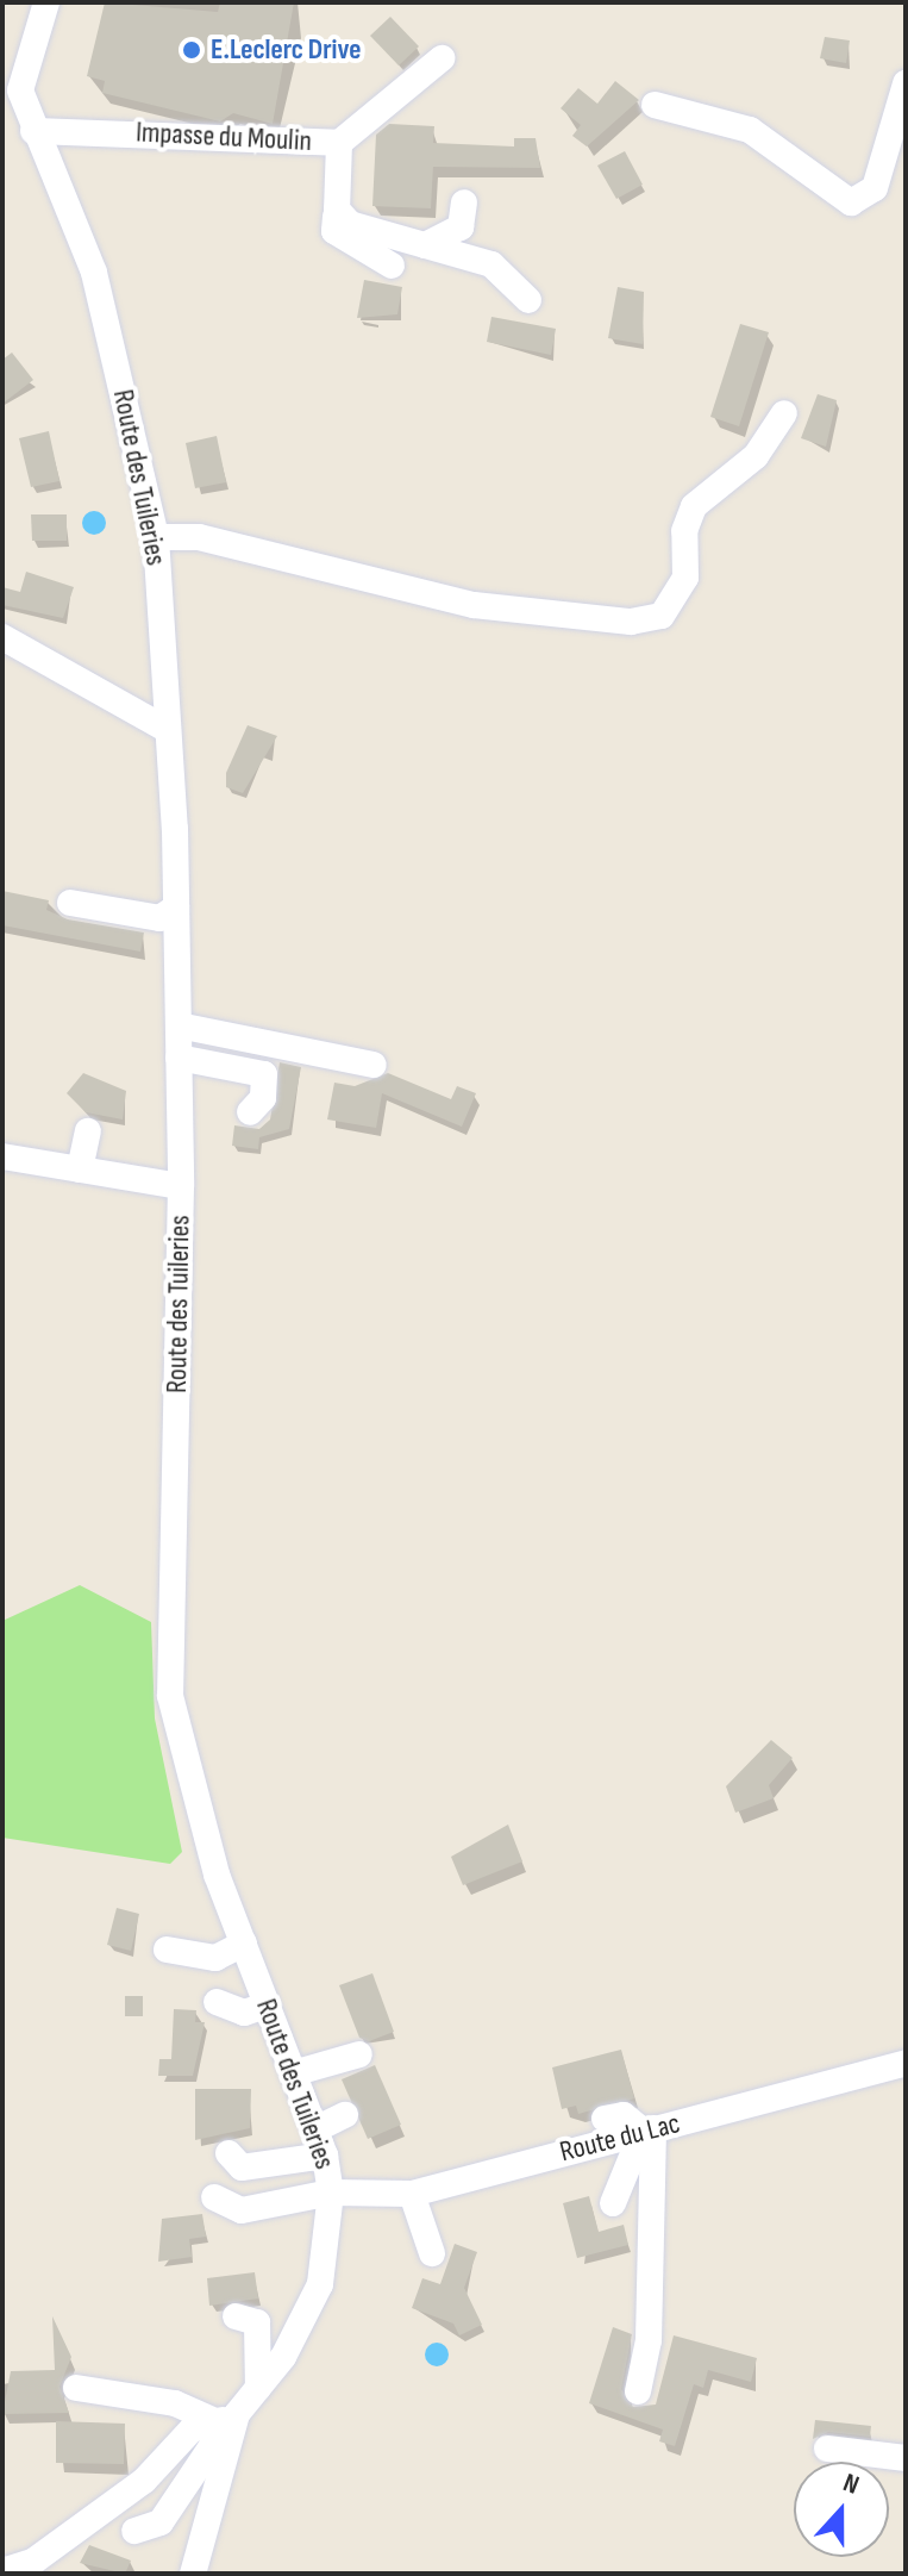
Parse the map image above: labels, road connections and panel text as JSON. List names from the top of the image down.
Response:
{
  "streets": {
    "street": ["Impasse du Moulin", "Route des Tuileries", "Route du Lac"]
  },
  "crossings": [
    ["Impasse du Moulin", "Route des Tuileries"],
    ["Route des Tuileries", "Route du Lac"]
  ],
  "places": ["E.Leclerc Drive"],
  "north": "top"
}
